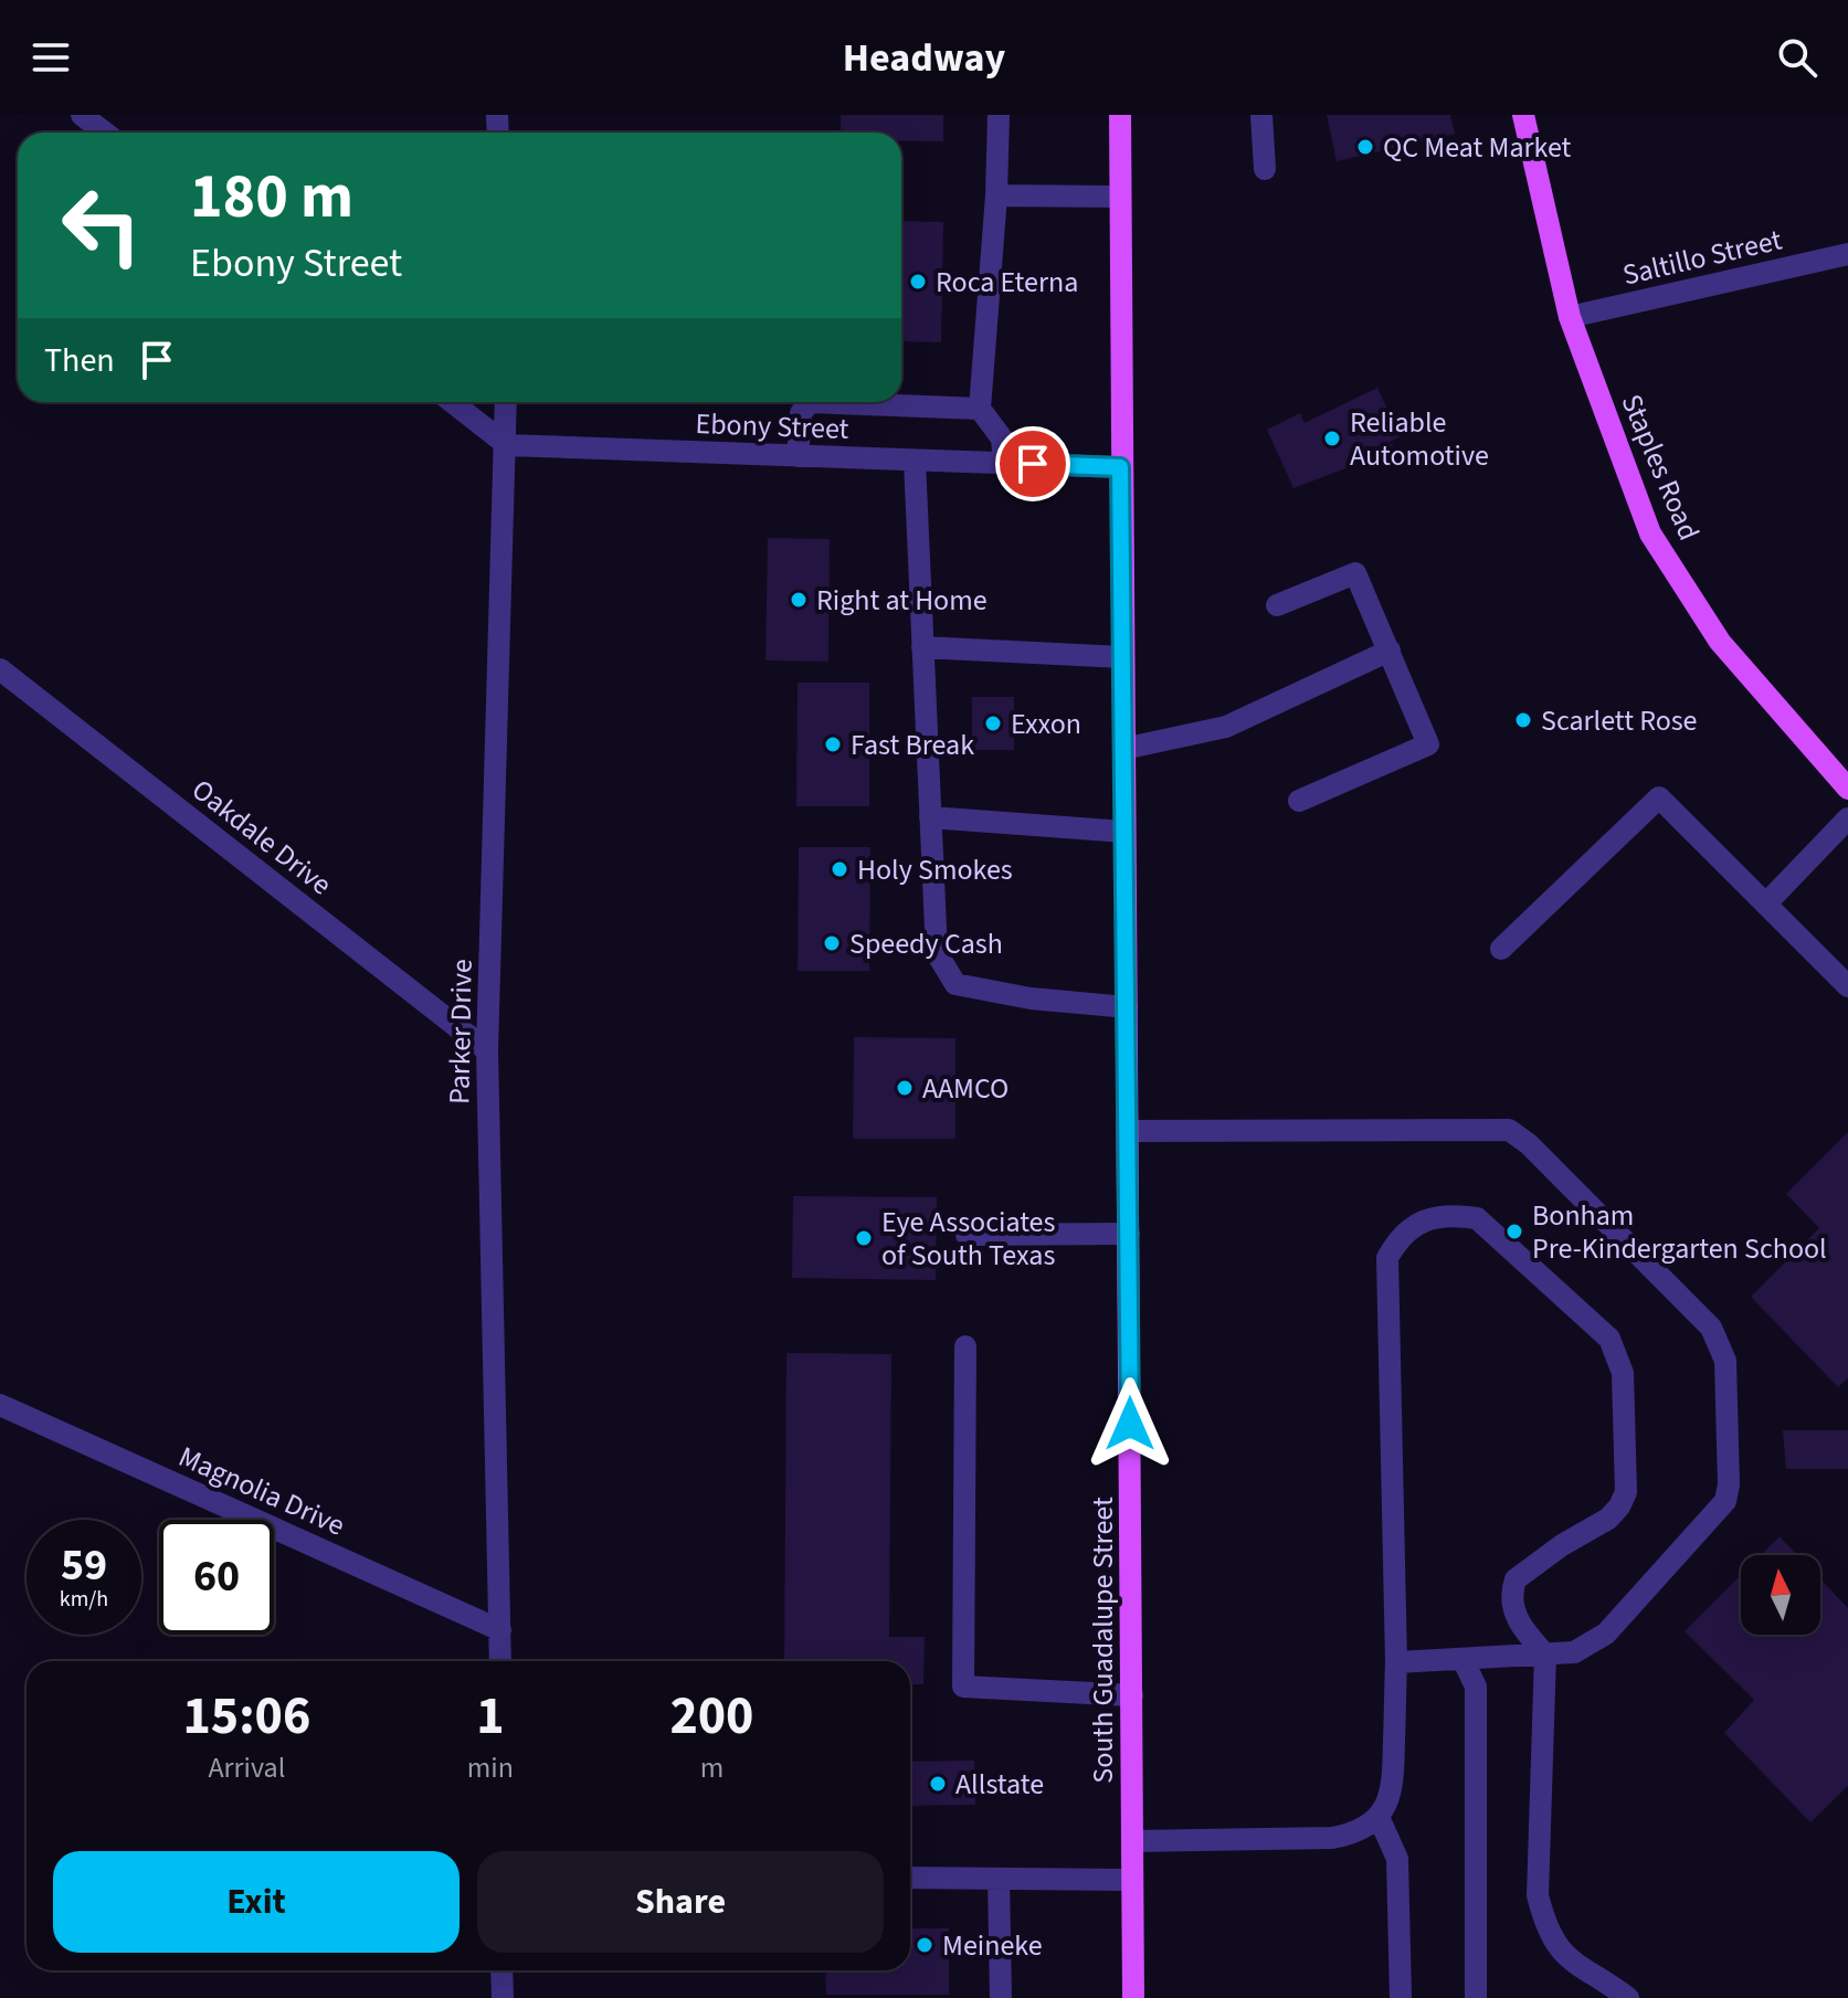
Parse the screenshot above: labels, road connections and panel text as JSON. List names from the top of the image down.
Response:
{
  "streets": {
    "main road": ["Staples Road", "South Guadalupe Street"],
    "street": [
      "Saltillo Street",
      "Ebony Street",
      "Oakdale Drive",
      "Parker Drive",
      "Magnolia Drive"
    ]
  },
  "crossings": [
    ["Saltillo Street", "Staples Road"],
    ["Ebony Street", "Parker Drive"],
    ["Ebony Street", "South Guadalupe Street"],
    ["Oakdale Drive", "Parker Drive"],
    ["Parker Drive", "Magnolia Drive"]
  ],
  "places": [
    "QC Meat Market",
    "Roca Eterna",
    "Reliable Automotive",
    "Right at Home",
    "Scarlett Rose",
    "Exxon",
    "Fast Break",
    "Holy Smokes",
    "Speedy Cash",
    "AAMCO",
    "Bonham Pre-Kindergarten School",
    "Eye Associates of South Texas",
    "Allstate",
    "Meineke"
  ],
  "north": "top",
  "page": {
    "header": "Headway",
    "turn": ["180 m", "Ebony Street"],
    "then": "Then",
    "speed": "59 km/h",
    "limit": "60",
    "eta": [
      "15:06",
      "Arrival",
      "1",
      "min",
      "200",
      "m"
    ],
    "buttons": ["Exit", "Share"]
  }
}
